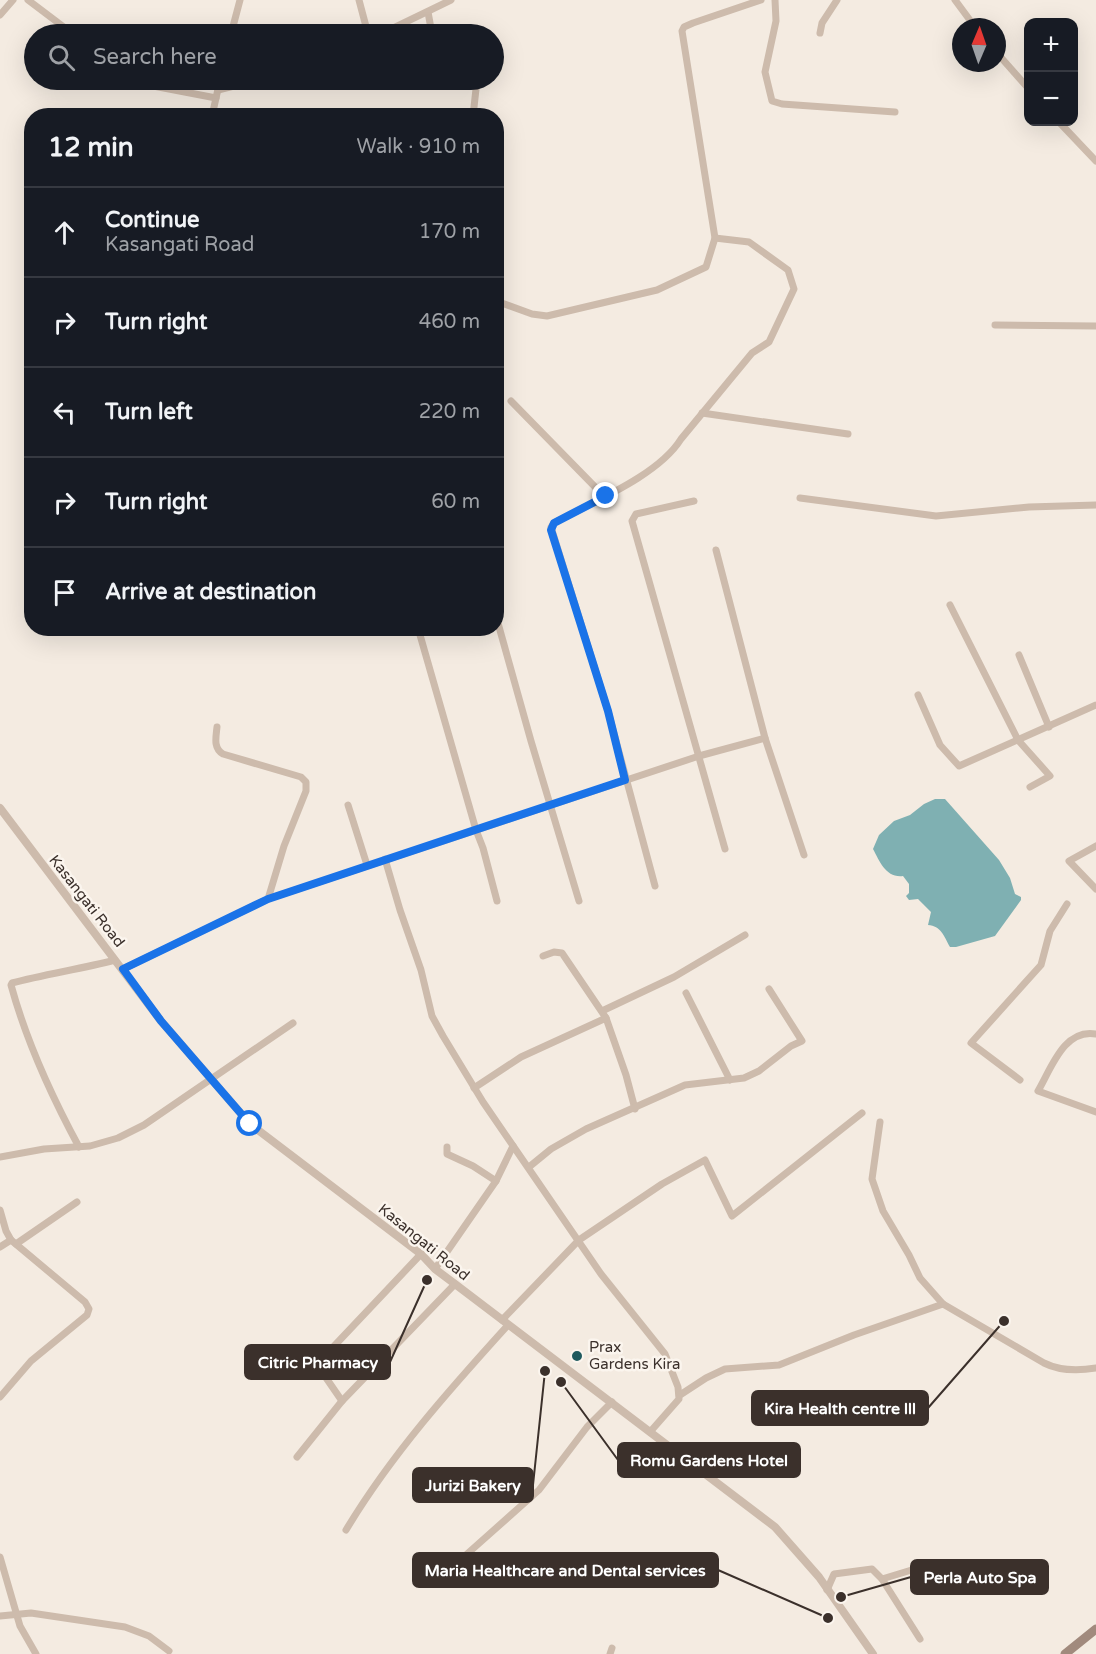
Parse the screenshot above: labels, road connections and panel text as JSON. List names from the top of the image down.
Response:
{
  "streets": {
    "street": ["Kasangati Road"]
  },
  "places": [
    "Citric Pharmacy",
    "Kira Health centre lll",
    "Prax Gardens Kira",
    "Jurizi Bakery",
    "Romu Gardens Hotel",
    "Perla Auto Spa",
    "Maria Healthcare and Dental services"
  ],
  "north": "top",
  "page": {
    "map_buttons": ["+", "−"],
    "search": "Search here",
    "heading": ["12 min", "Walk · 910 m"],
    "list": [
      ["Continue", "Kasangati Road", "170 m"],
      ["Turn right", "460 m"],
      ["Turn left", "220 m"],
      ["Turn right", "60 m"],
      "Arrive at destination"
    ]
  }
}
